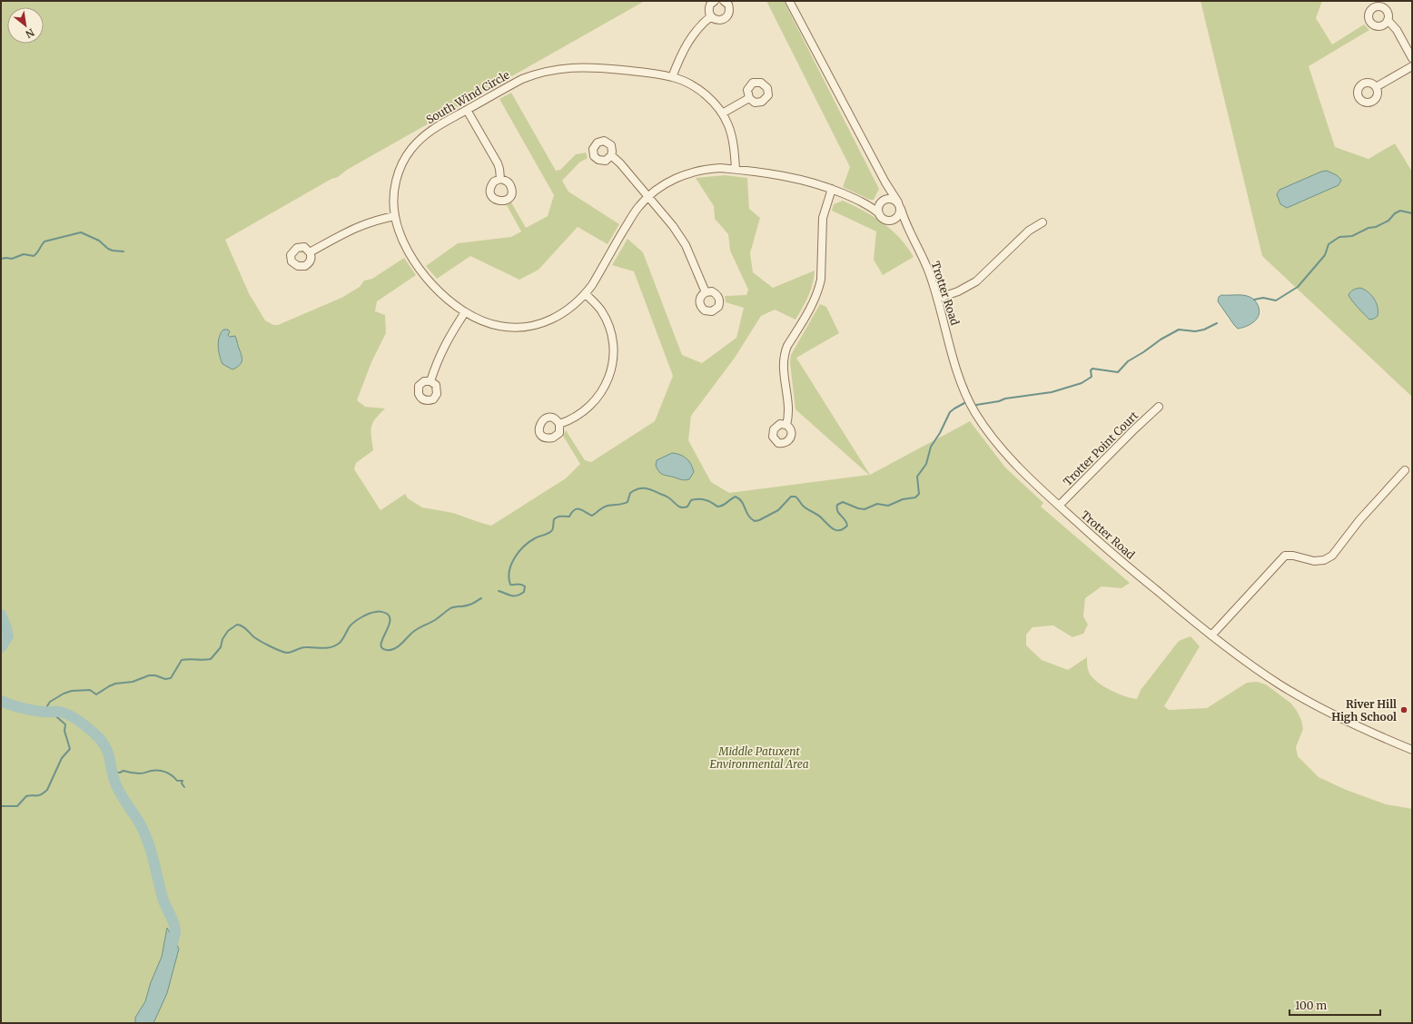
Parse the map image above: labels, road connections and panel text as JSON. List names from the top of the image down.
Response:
{
  "streets": {
    "street": ["South Wind Circle", "Trotter Road", "Trotter Point Court"]
  },
  "crossings": [
    ["South Wind Circle", "Trotter Road"],
    ["Trotter Road", "Trotter Point Court"]
  ],
  "parks": ["Middle Patuxent Environmental Area"],
  "places": ["River Hill High School"],
  "scale_bar": "100 m",
  "north": "bottom right"
}
